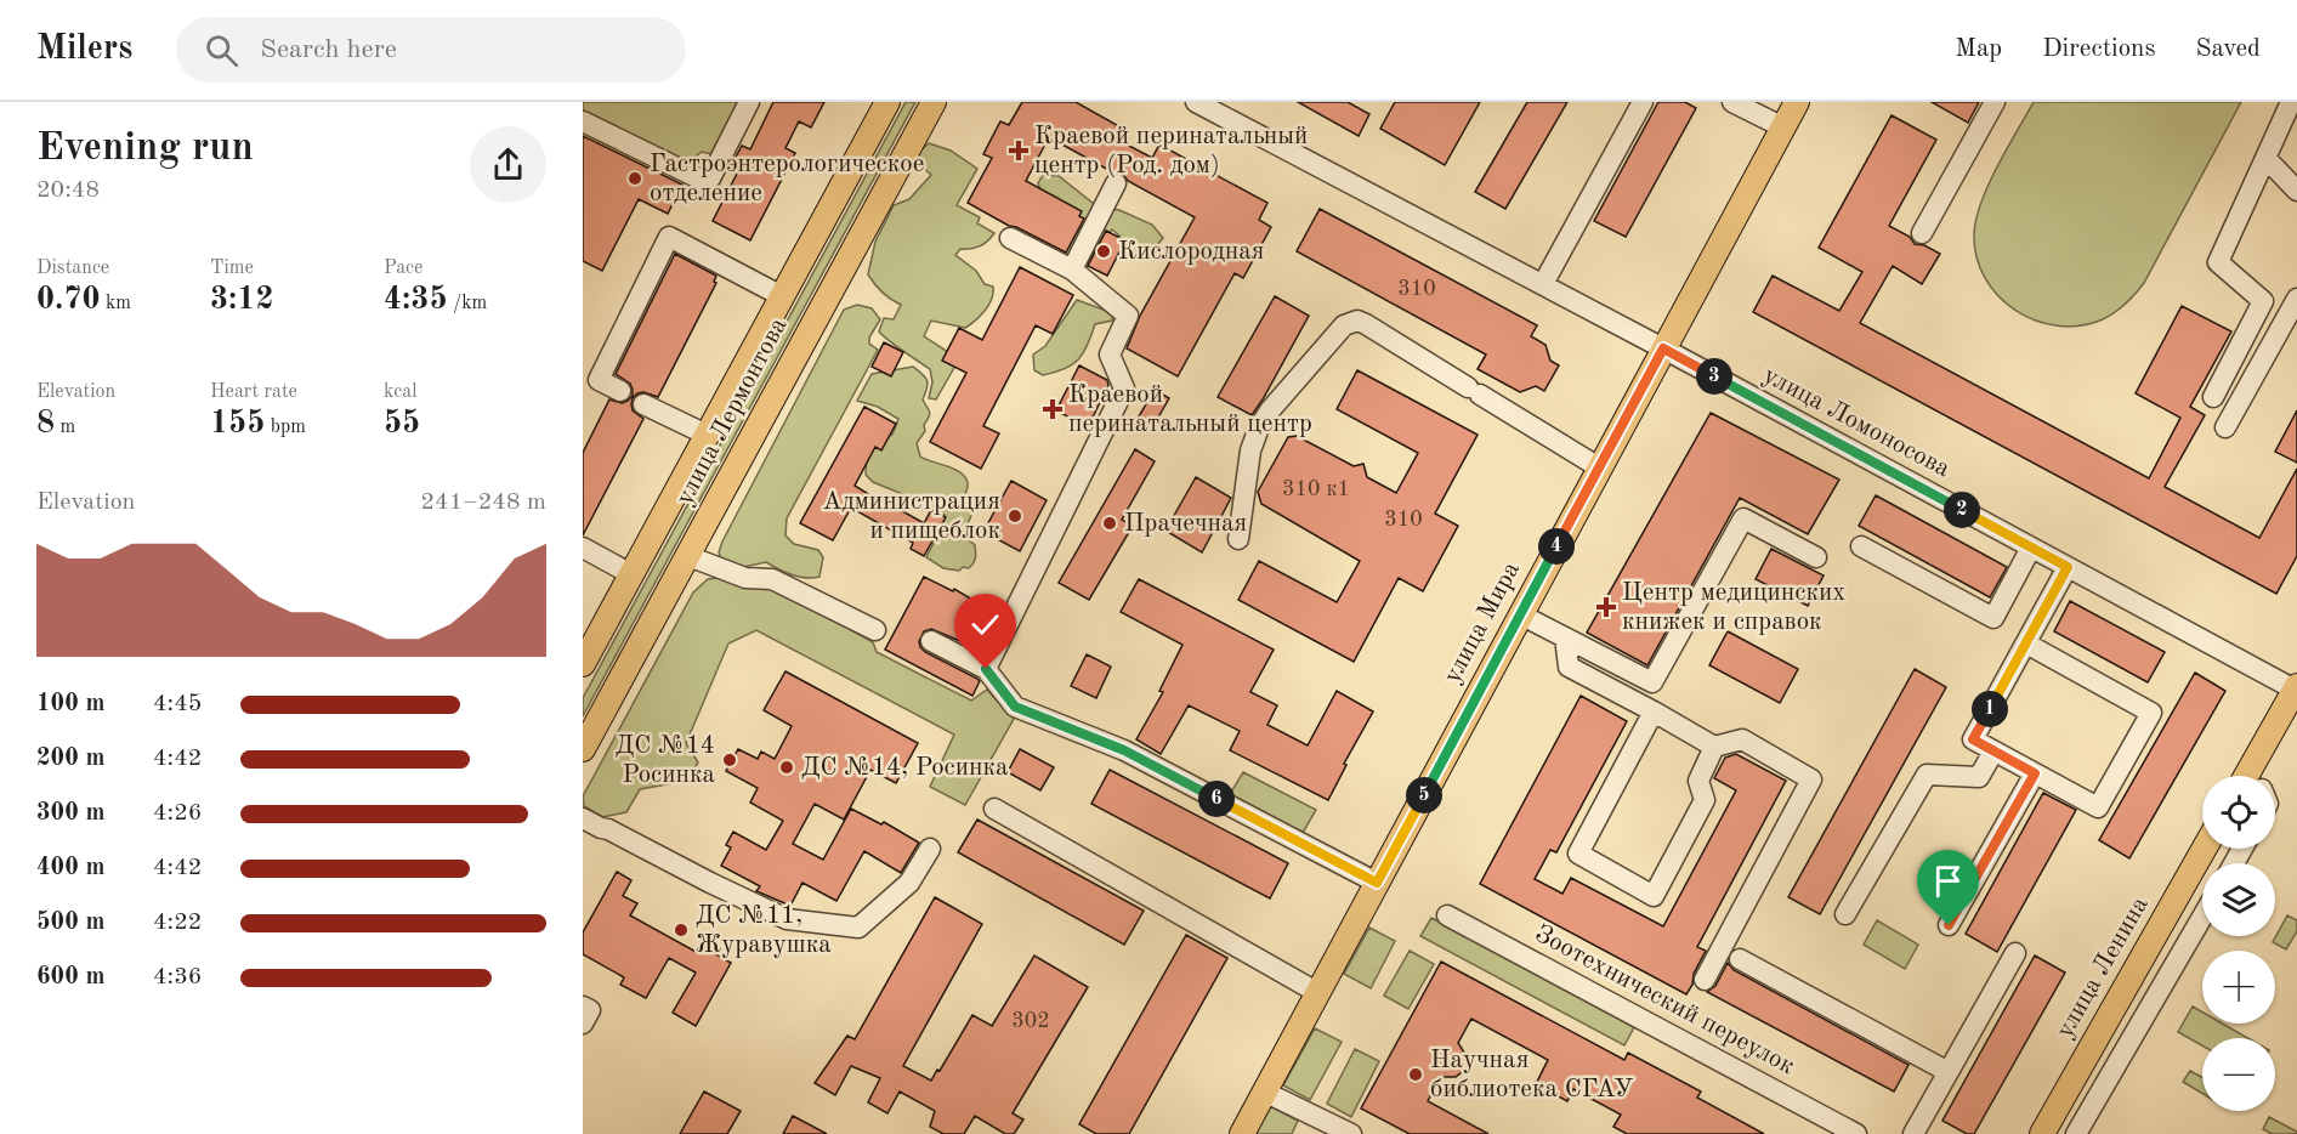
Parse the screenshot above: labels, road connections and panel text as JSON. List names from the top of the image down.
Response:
{
  "streets": {
    "main road": ["улица Лермонтова", "улица Мира", "улица Ленина"],
    "street": ["улица Ломоносова", "Зоотехнический переулок"]
  },
  "crossings": [
    ["улица Ломоносова", "улица Мира"]
  ],
  "places": {
    "health": ["Краевой перинатальный центр (Род. дом)", "Краевой перинатальный центр", "Центр медицинских книжек и справок"],
    "other": [
      "Гастроэнтерологическое отделение",
      "Кислородная",
      "Администрация и пищеблок",
      "Прачечная",
      "ДС №14 Росинка",
      "ДС №14, Росинка",
      "ДС №11, Журавушка",
      "Научная библиотека СГАУ"
    ]
  },
  "house_numbers": [
    "310",
    "310 к1",
    "310",
    "302"
  ],
  "page": {
    "header": "Milers",
    "search": "Search here",
    "nav": ["Map", "Directions", "Saved"],
    "heading": ["Evening run", "20:48"],
    "stats": [
      ["Distance", "0.70 km"],
      ["Time", "3:12"],
      ["Pace", "4:35 /km"],
      ["Elevation", "8 m"],
      ["Heart rate", "155 bpm"],
      ["kcal", "55"]
    ],
    "pins": [
      "3",
      "2",
      "4",
      "1",
      "5",
      "6"
    ],
    "chart": ["Elevation", "241–248 m"],
    "list": [
      {
        "name": "100 m",
        "note": "4:45"
      },
      {
        "name": "200 m",
        "note": "4:42"
      },
      {
        "name": "300 m",
        "note": "4:26"
      },
      {
        "name": "400 m",
        "note": "4:42"
      },
      {
        "name": "500 m",
        "note": "4:22"
      },
      {
        "name": "600 m",
        "note": "4:36"
      }
    ],
    "map_buttons": ["+", "−"]
  }
}
